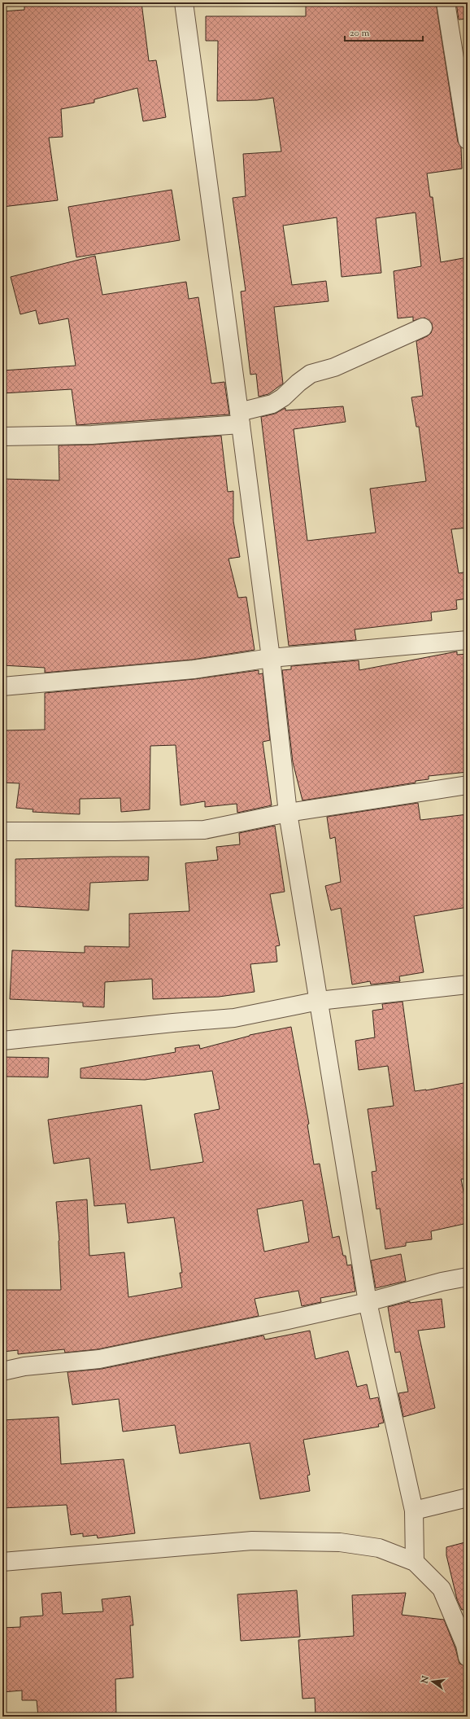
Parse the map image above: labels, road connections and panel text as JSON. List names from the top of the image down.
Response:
{
  "scale_bar": "20 m",
  "north": "left"
}
